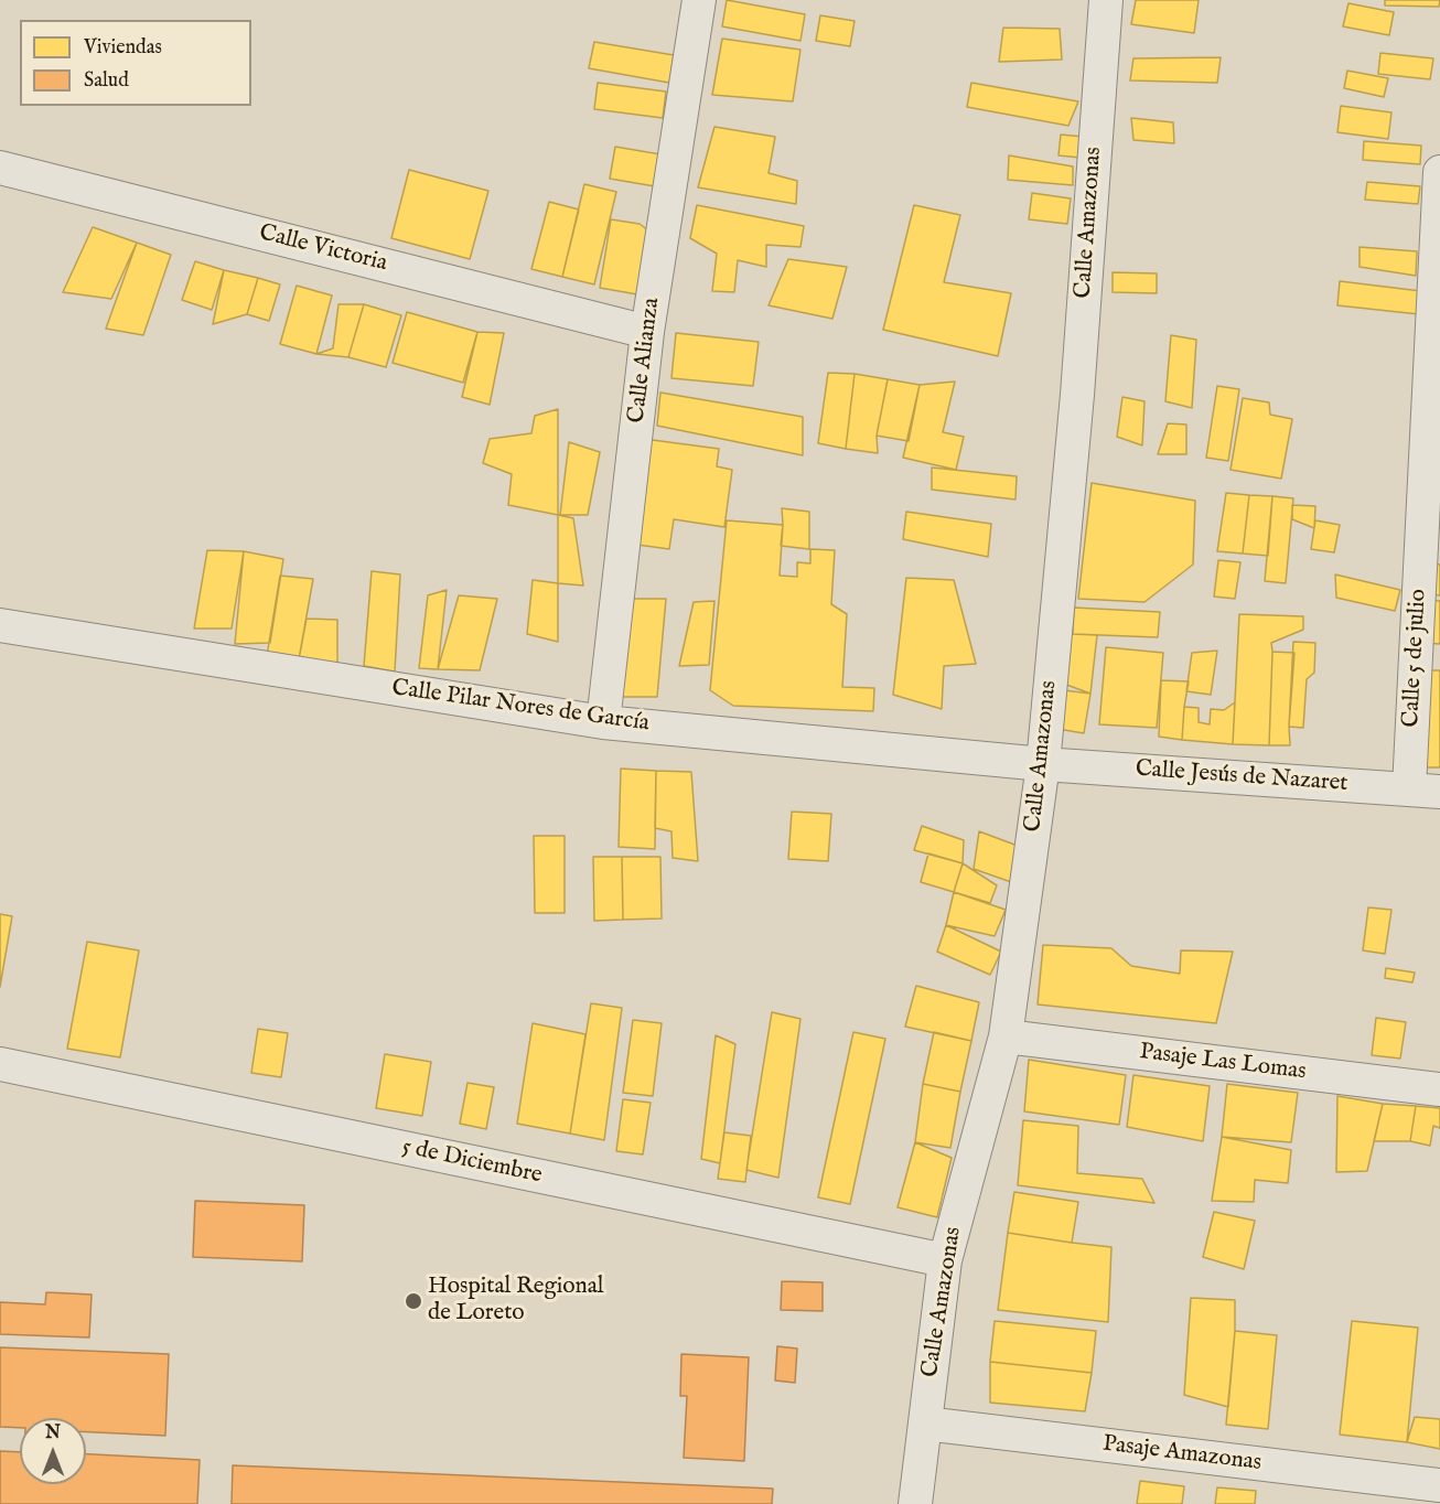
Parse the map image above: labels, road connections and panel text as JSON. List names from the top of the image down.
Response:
{
  "streets": {
    "street": [
      "Calle Amazonas",
      "Calle Victoria",
      "Calle Alianza",
      "Calle 5 de julio",
      "Calle Pilar Nores de García",
      "Calle Jesús de Nazaret",
      "Pasaje Las Lomas",
      "5 de Diciembre",
      "Pasaje Amazonas"
    ]
  },
  "crossings": [
    ["Calle Amazonas", "Calle Pilar Nores de García"],
    ["Calle Amazonas", "Calle Jesús de Nazaret"],
    ["Calle Amazonas", "Pasaje Las Lomas"],
    ["Calle Amazonas", "5 de Diciembre"],
    ["Calle Amazonas", "Pasaje Amazonas"],
    ["Calle Victoria", "Calle Alianza"],
    ["Calle Alianza", "Calle Pilar Nores de García"],
    ["Calle 5 de julio", "Calle Jesús de Nazaret"],
    ["Calle Pilar Nores de García", "Calle Jesús de Nazaret"]
  ],
  "places": ["Hospital Regional de Loreto"],
  "legend": ["Viviendas", "Salud"],
  "north": "top"
}
